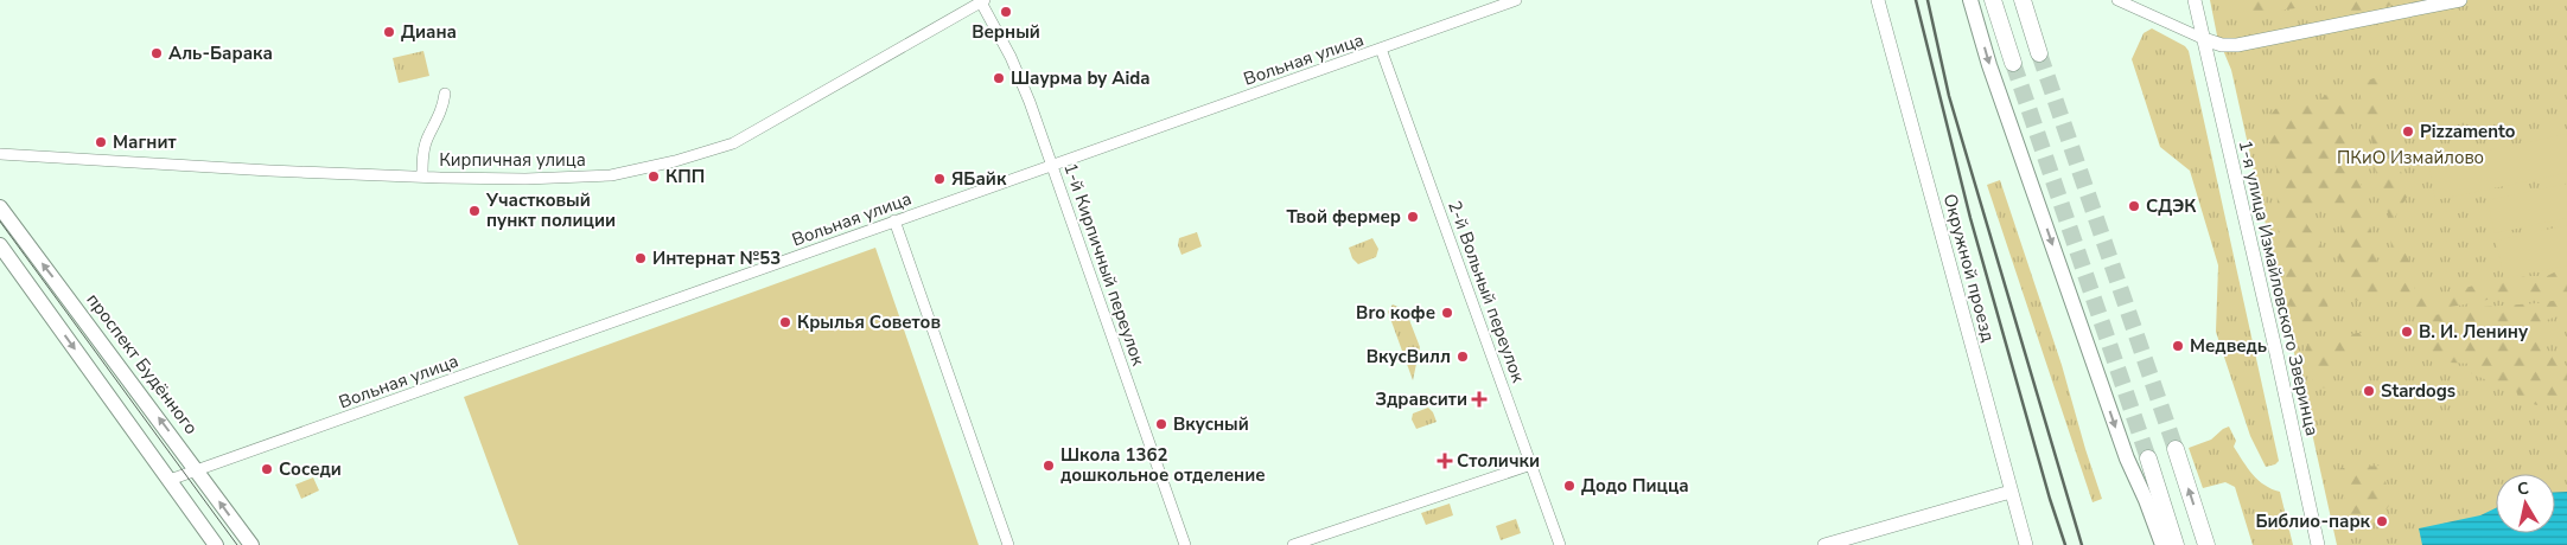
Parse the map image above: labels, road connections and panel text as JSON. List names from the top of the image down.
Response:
{
  "streets": {
    "main road": ["проспект Будённого"],
    "street": [
      "Вольная улица",
      "Кирпичная улица",
      "1-й Кирпичный переулок",
      "Окружной проезд",
      "1-я улица Измайловского Зверинца",
      "2-й Вольный переулок"
    ]
  },
  "crossings": [
    ["Вольная улица", "1-й Кирпичный переулок"],
    ["Вольная улица", "2-й Вольный переулок"],
    ["Вольная улица", "проспект Будённого"],
    ["Кирпичная улица", "1-й Кирпичный переулок"]
  ],
  "parks": ["ПКиО Измайлово"],
  "places": {
    "other": [
      "Верный",
      "Диана",
      "Аль-Барака",
      "Шаурма by Aida",
      "Pizzamento",
      "Магнит",
      "КПП",
      "ЯБайк",
      "СДЭК",
      "Участковый пункт полиции",
      "Твой фермер",
      "Интернат №53",
      "Bro кофе",
      "Крылья Советов",
      "В. И. Ленину",
      "Медведь",
      "ВкусВилл",
      "Stardogs",
      "Вкусный",
      "Школа 1362 дошкольное отделение",
      "Соседи",
      "Додо Пицца",
      "Библио-парк"
    ],
    "health": ["Здравсити", "Столички"]
  },
  "north": "top"
}
